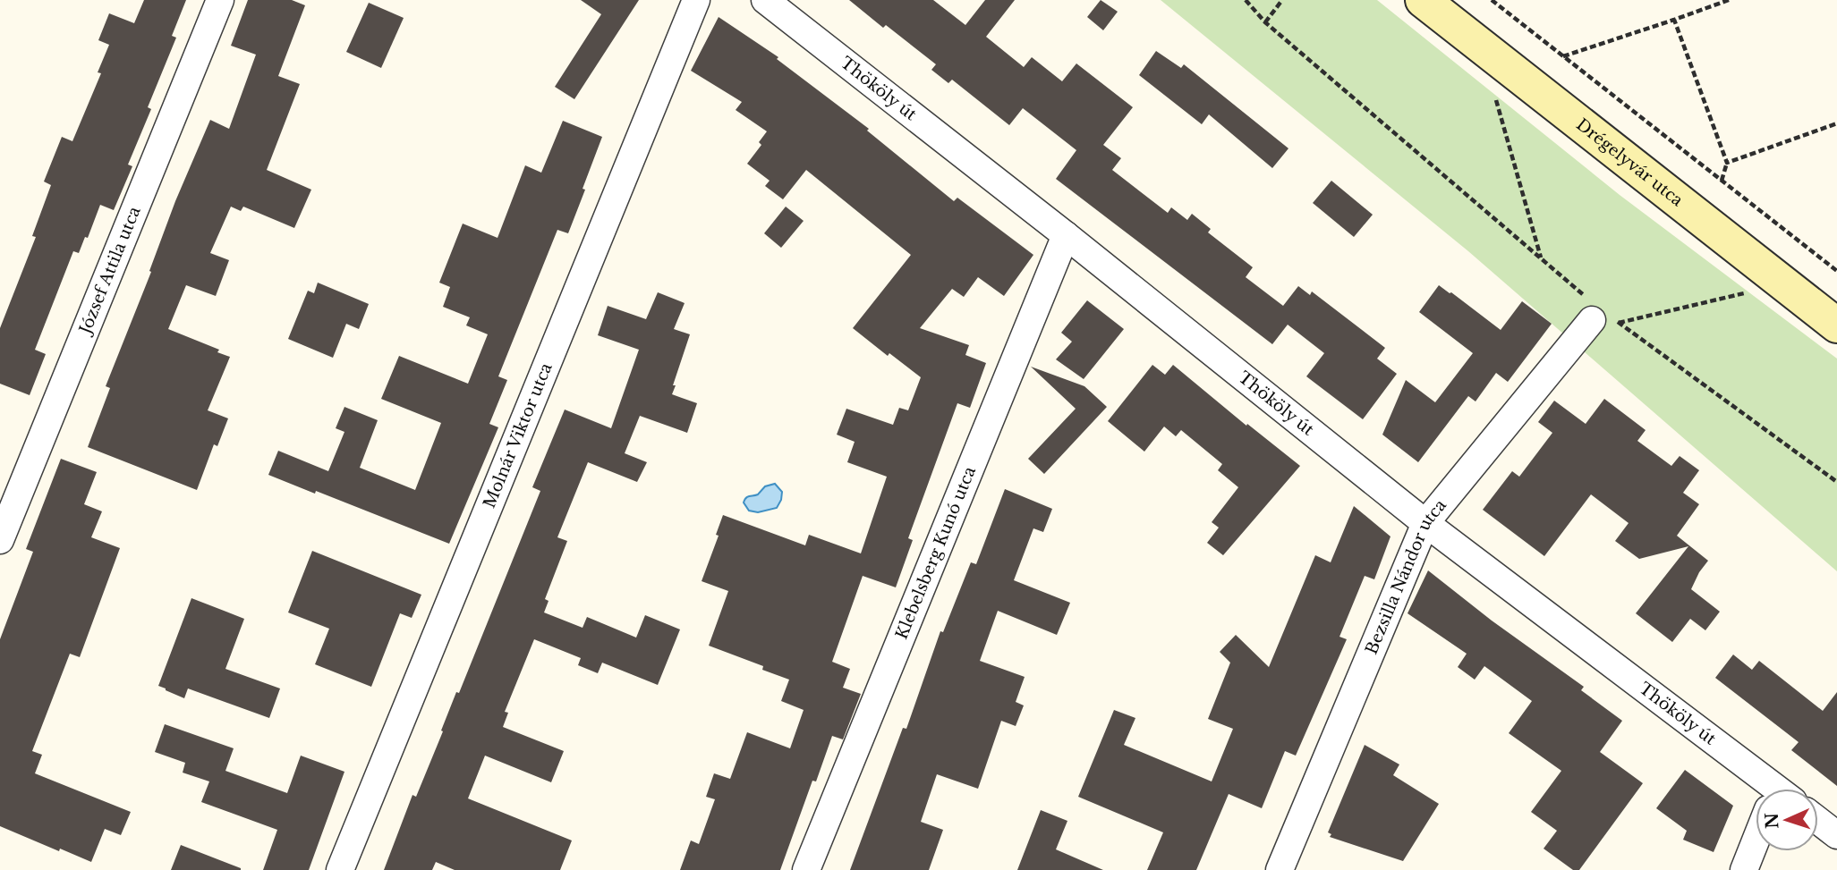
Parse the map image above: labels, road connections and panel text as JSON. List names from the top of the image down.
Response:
{
  "streets": {
    "main road": ["Drégelyvár utca"],
    "street": [
      "Thököly út",
      "József Attila utca",
      "Molnár Viktor utca",
      "Klebelsberg Kunó utca",
      "Bezsilla Nándor utca"
    ]
  },
  "crossings": [
    ["Thököly út", "Klebelsberg Kunó utca"],
    ["Thököly út", "Bezsilla Nándor utca"]
  ],
  "north": "left"
}
